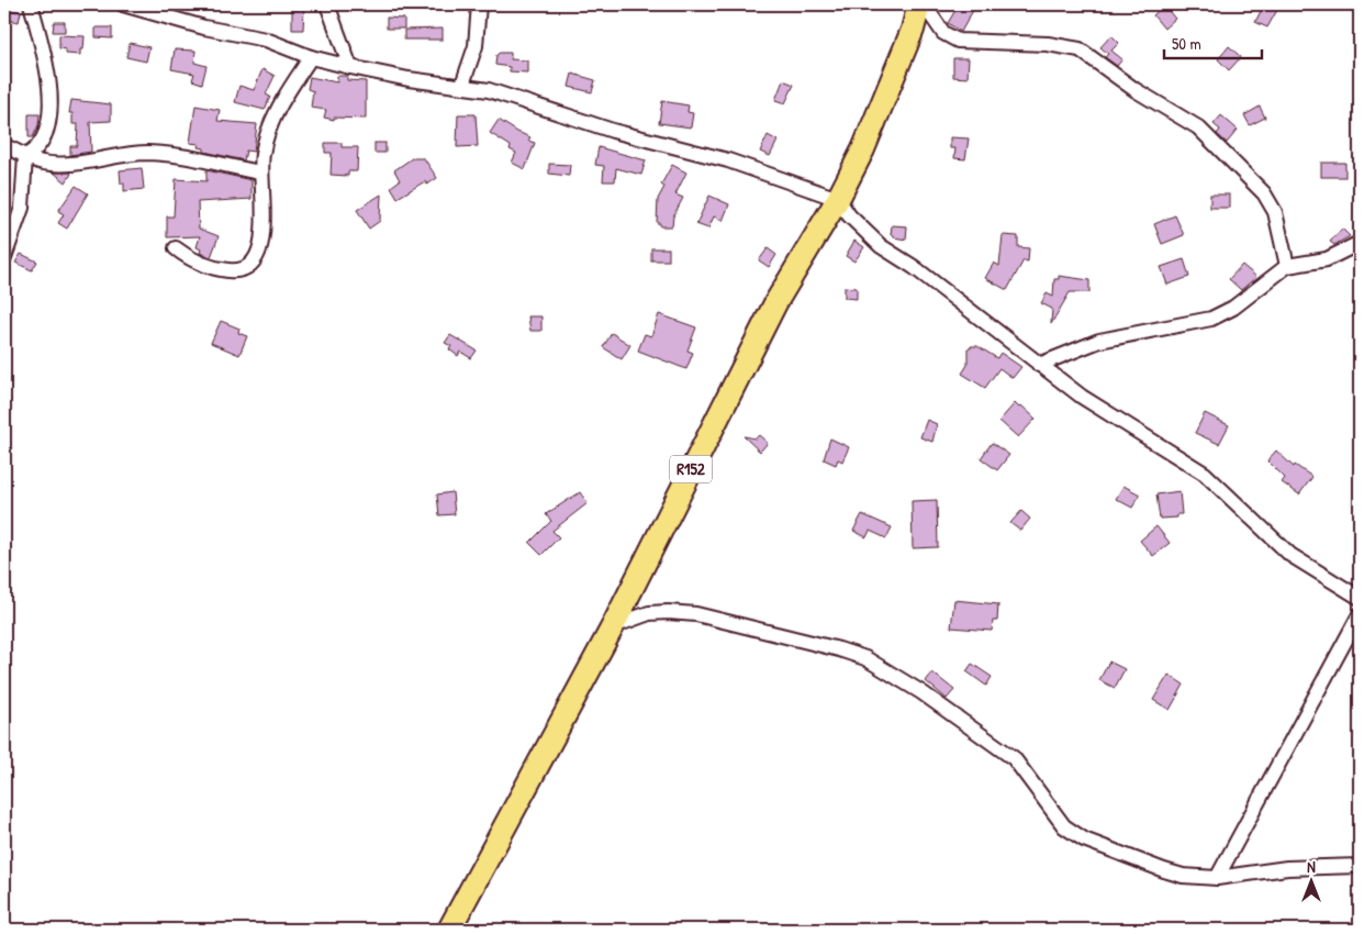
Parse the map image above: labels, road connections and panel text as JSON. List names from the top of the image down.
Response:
{
  "streets": {
    "main road": ["R152"]
  },
  "scale_bar": "50 m",
  "north": "top"
}
